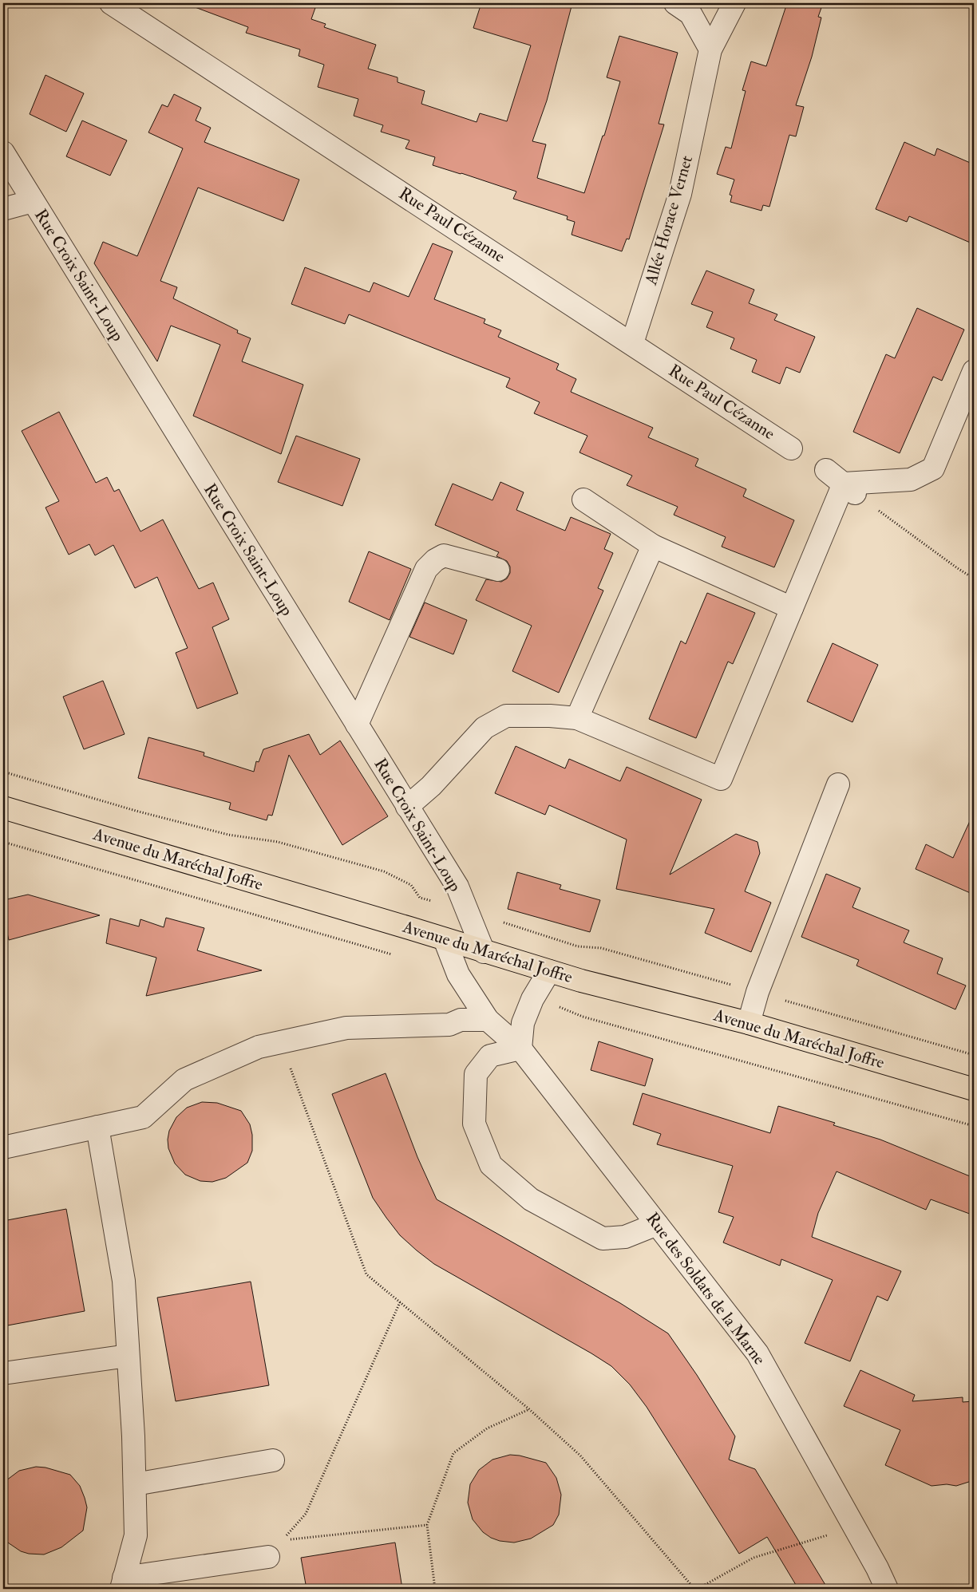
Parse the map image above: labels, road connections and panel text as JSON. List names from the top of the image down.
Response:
{
  "streets": {
    "main road": ["Avenue du Maréchal Joffre"],
    "street": [
      "Allée Horace Vernet",
      "Rue Paul Cézanne",
      "Rue Croix Saint-Loup",
      "Rue des Soldats de la Marne"
    ]
  },
  "crossings": [
    ["Allée Horace Vernet", "Rue Paul Cézanne"],
    ["Rue Croix Saint-Loup", "Avenue du Maréchal Joffre"],
    ["Avenue du Maréchal Joffre", "Rue des Soldats de la Marne"]
  ]
}
